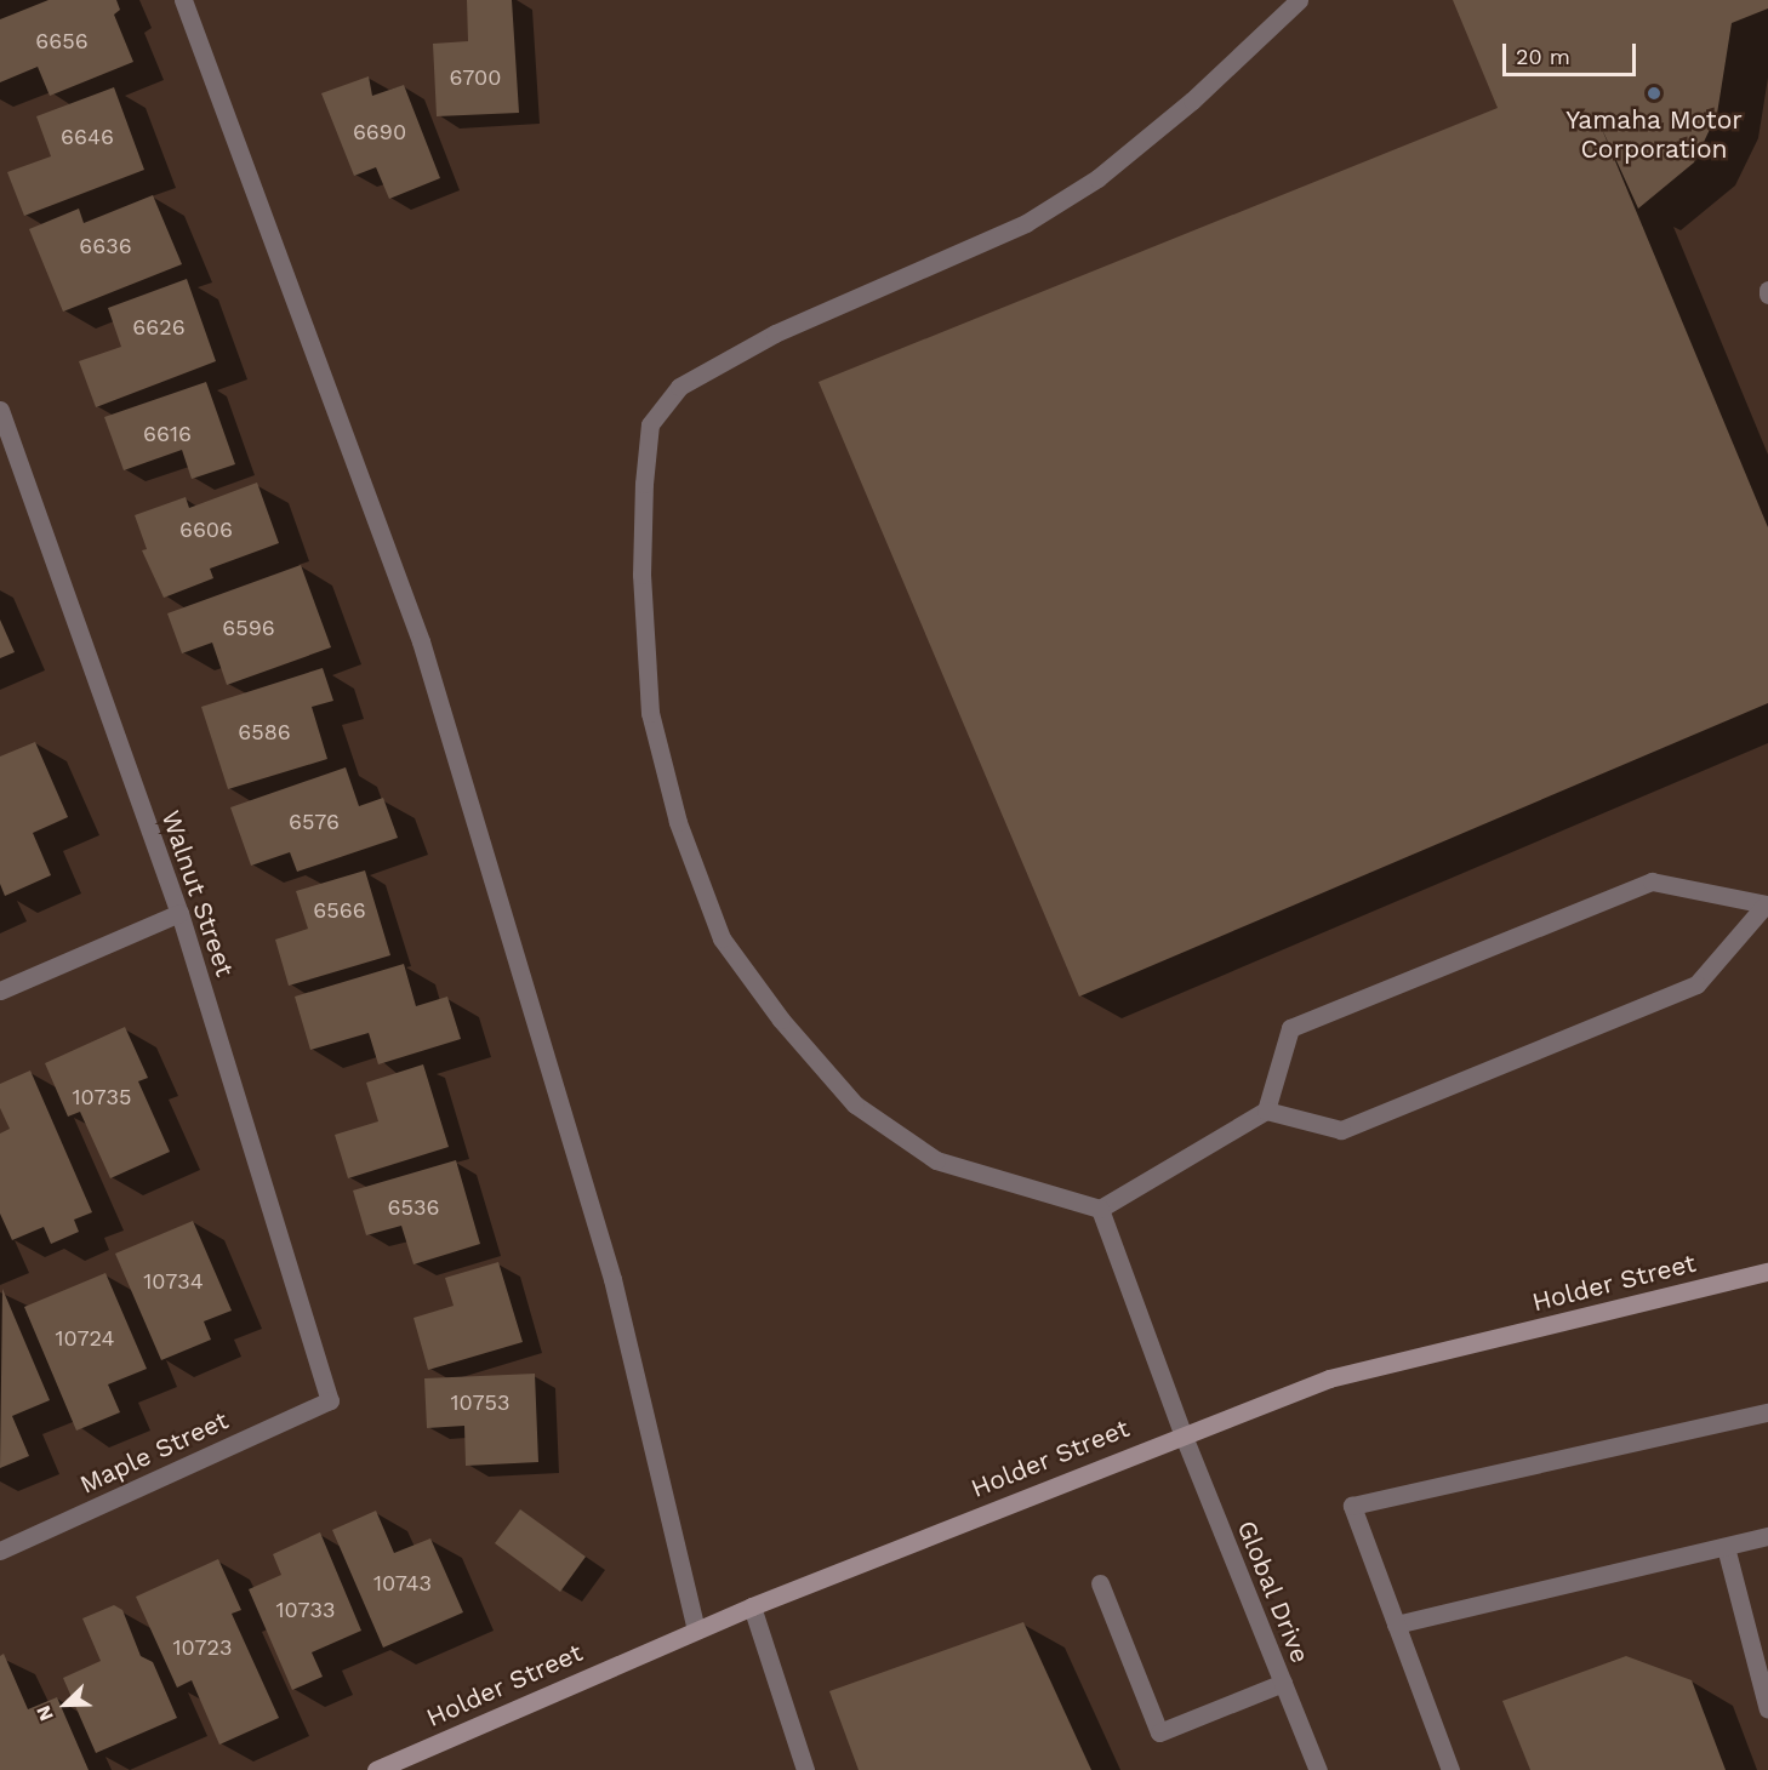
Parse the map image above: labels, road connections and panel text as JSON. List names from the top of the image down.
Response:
{
  "streets": {
    "street": [
      "Walnut Street",
      "Holder Street",
      "Maple Street",
      "Global Drive"
    ]
  },
  "crossings": [
    ["Walnut Street", "Maple Street"],
    ["Holder Street", "Global Drive"]
  ],
  "places": ["Yamaha Motor Corporation"],
  "house_numbers": [
    "6656",
    "6700",
    "6690",
    "6646",
    "6636",
    "6626",
    "6616",
    "6606",
    "6596",
    "6586",
    "6576",
    "6566",
    "10735",
    "6536",
    "10734",
    "10724",
    "10753",
    "10743",
    "10733",
    "10723"
  ],
  "scale_bar": "20 m",
  "north": "bottom left"
}
